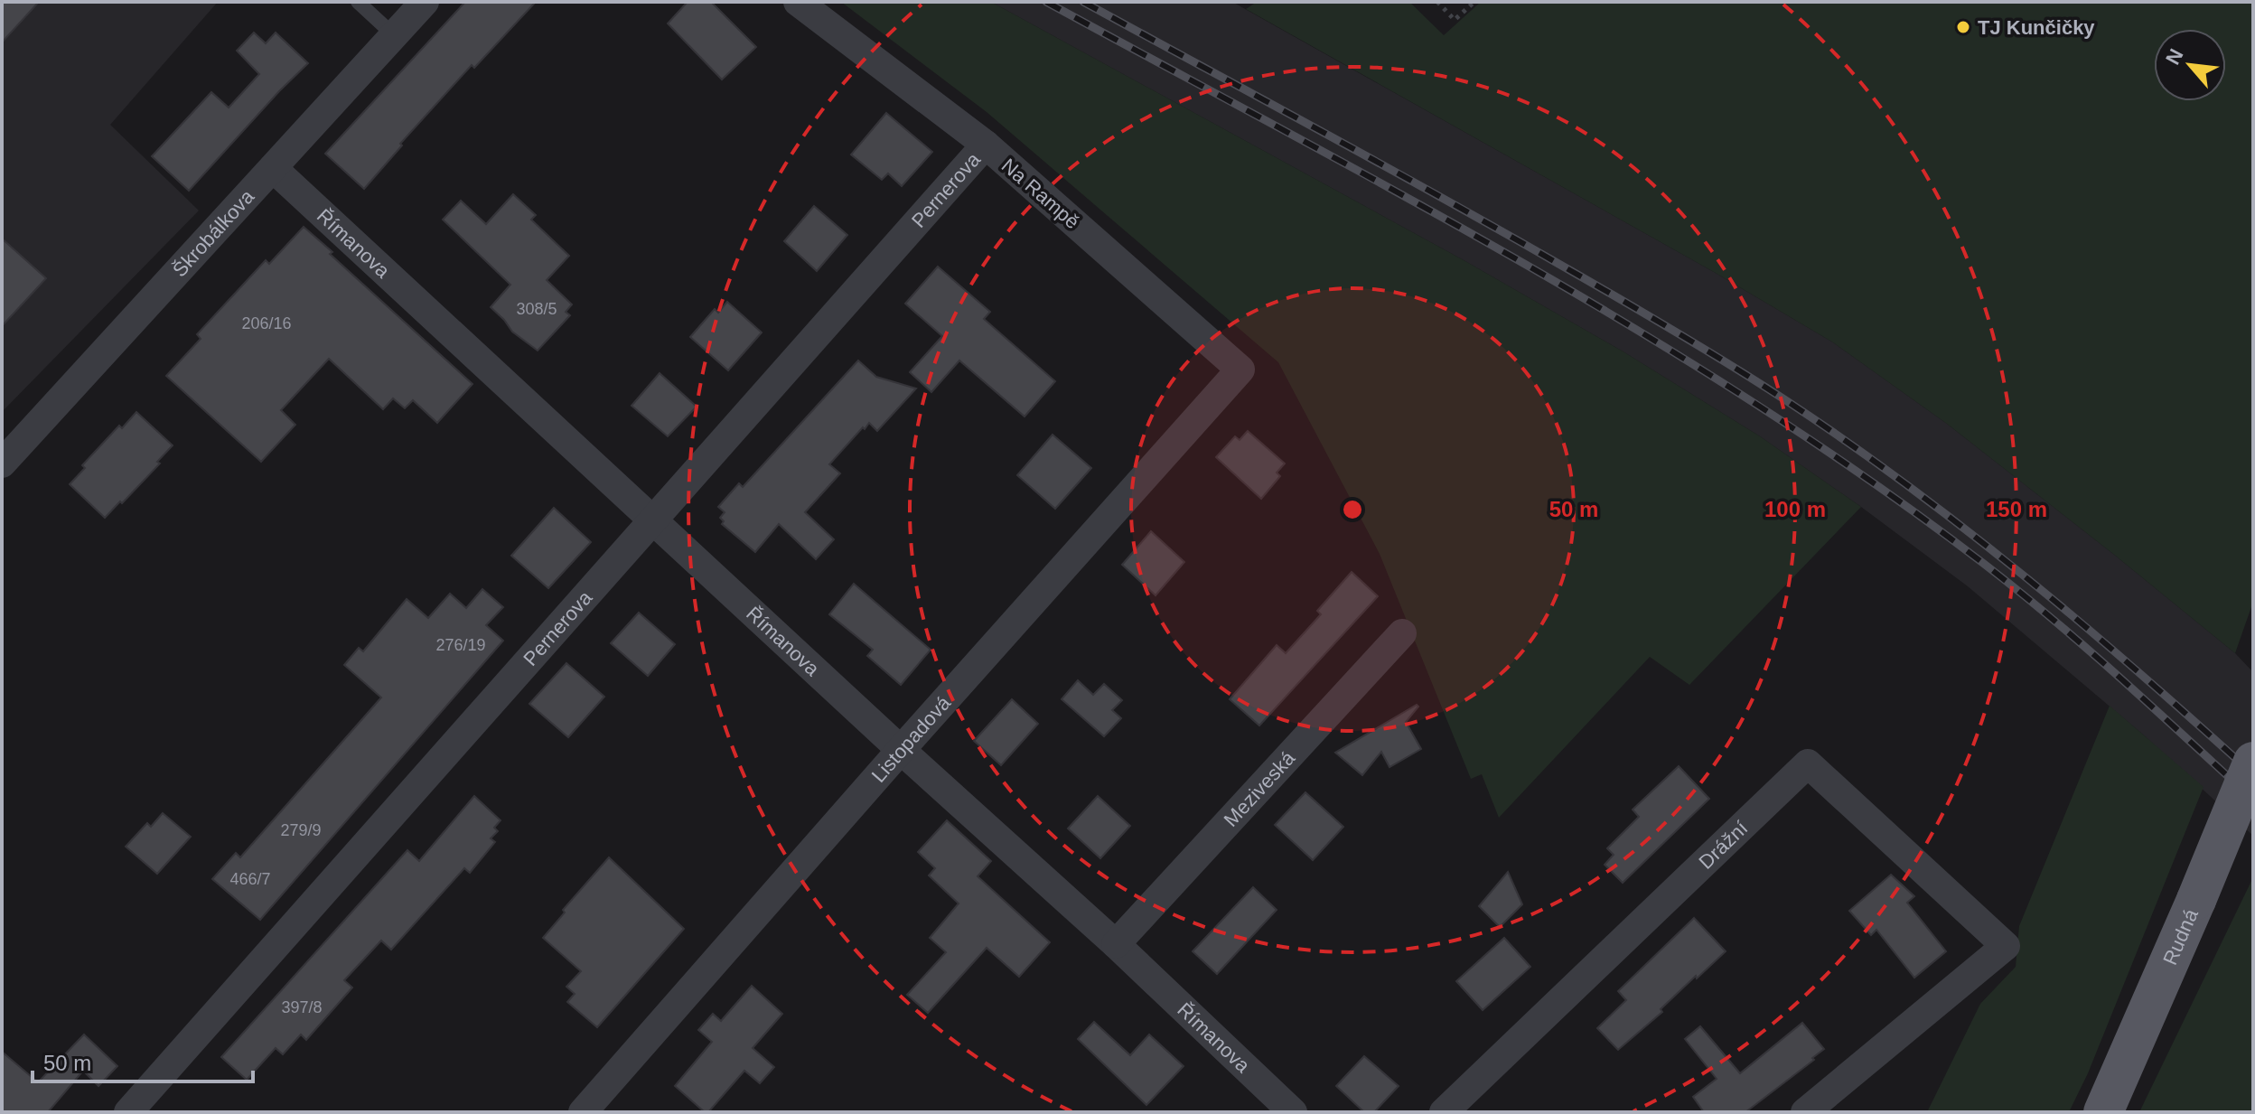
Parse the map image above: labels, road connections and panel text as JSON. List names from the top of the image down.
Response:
{
  "streets": {
    "main road": ["Rudná"],
    "street": [
      "Pernerova",
      "Na Rampě",
      "Škrobálkova",
      "Římanova",
      "Listopadová",
      "Meziveská",
      "Drážní"
    ]
  },
  "crossings": [
    ["Pernerova", "Na Rampě"],
    ["Pernerova", "Římanova"],
    ["Na Rampě", "Listopadová"],
    ["Škrobálkova", "Římanova"],
    ["Římanova", "Listopadová"],
    ["Římanova", "Meziveská"]
  ],
  "places": ["TJ Kunčičky"],
  "house_numbers": [
    "308/5",
    "206/16",
    "276/19",
    "279/9",
    "466/7",
    "397/8"
  ],
  "scale_bar": "50 m",
  "north": "top left",
  "rings": ["50 m", "100 m", "150 m"]
}
